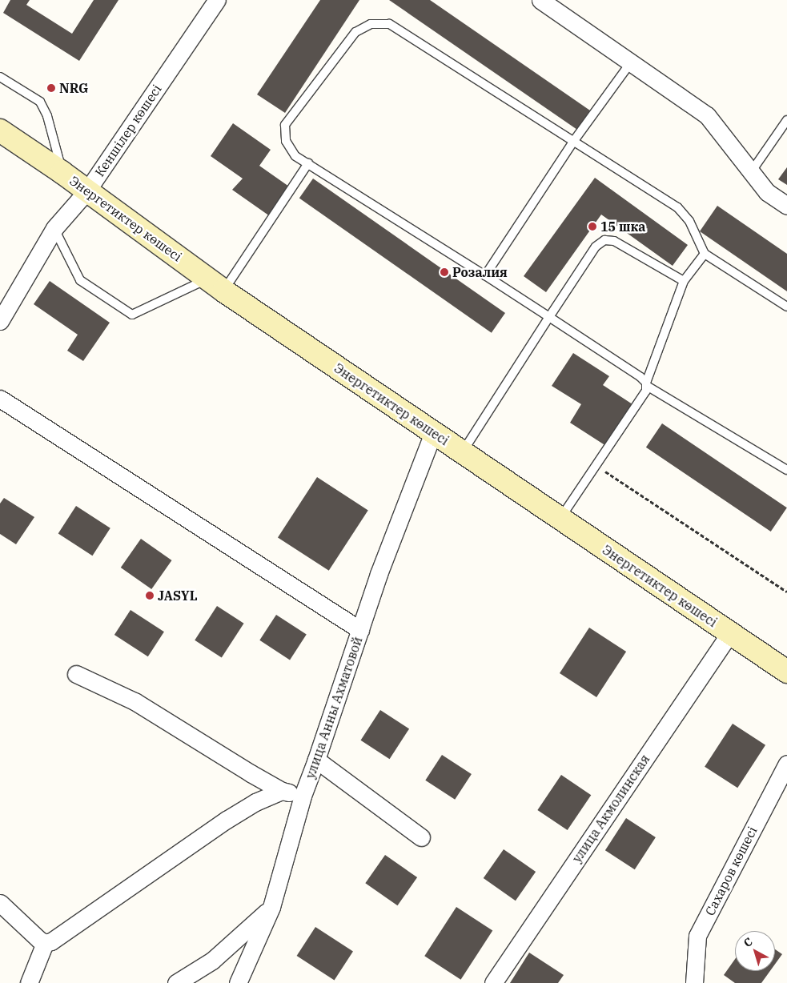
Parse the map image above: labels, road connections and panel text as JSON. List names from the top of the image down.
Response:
{
  "streets": {
    "main road": ["Энергетиктер көшесі"],
    "street": [
      "Кеншілер көшесі",
      "улица Анны Ахматовой",
      "улица Акмолинская",
      "Сахаров көшесі"
    ]
  },
  "crossings": [
    ["Кеншілер көшесі", "Энергетиктер көшесі"],
    ["Энергетиктер көшесі", "улица Анны Ахматовой"],
    ["Энергетиктер көшесі", "улица Акмолинская"]
  ],
  "places": [
    "NRG",
    "15 шка",
    "Розалия",
    "JASYL"
  ],
  "north": "top left"
}
